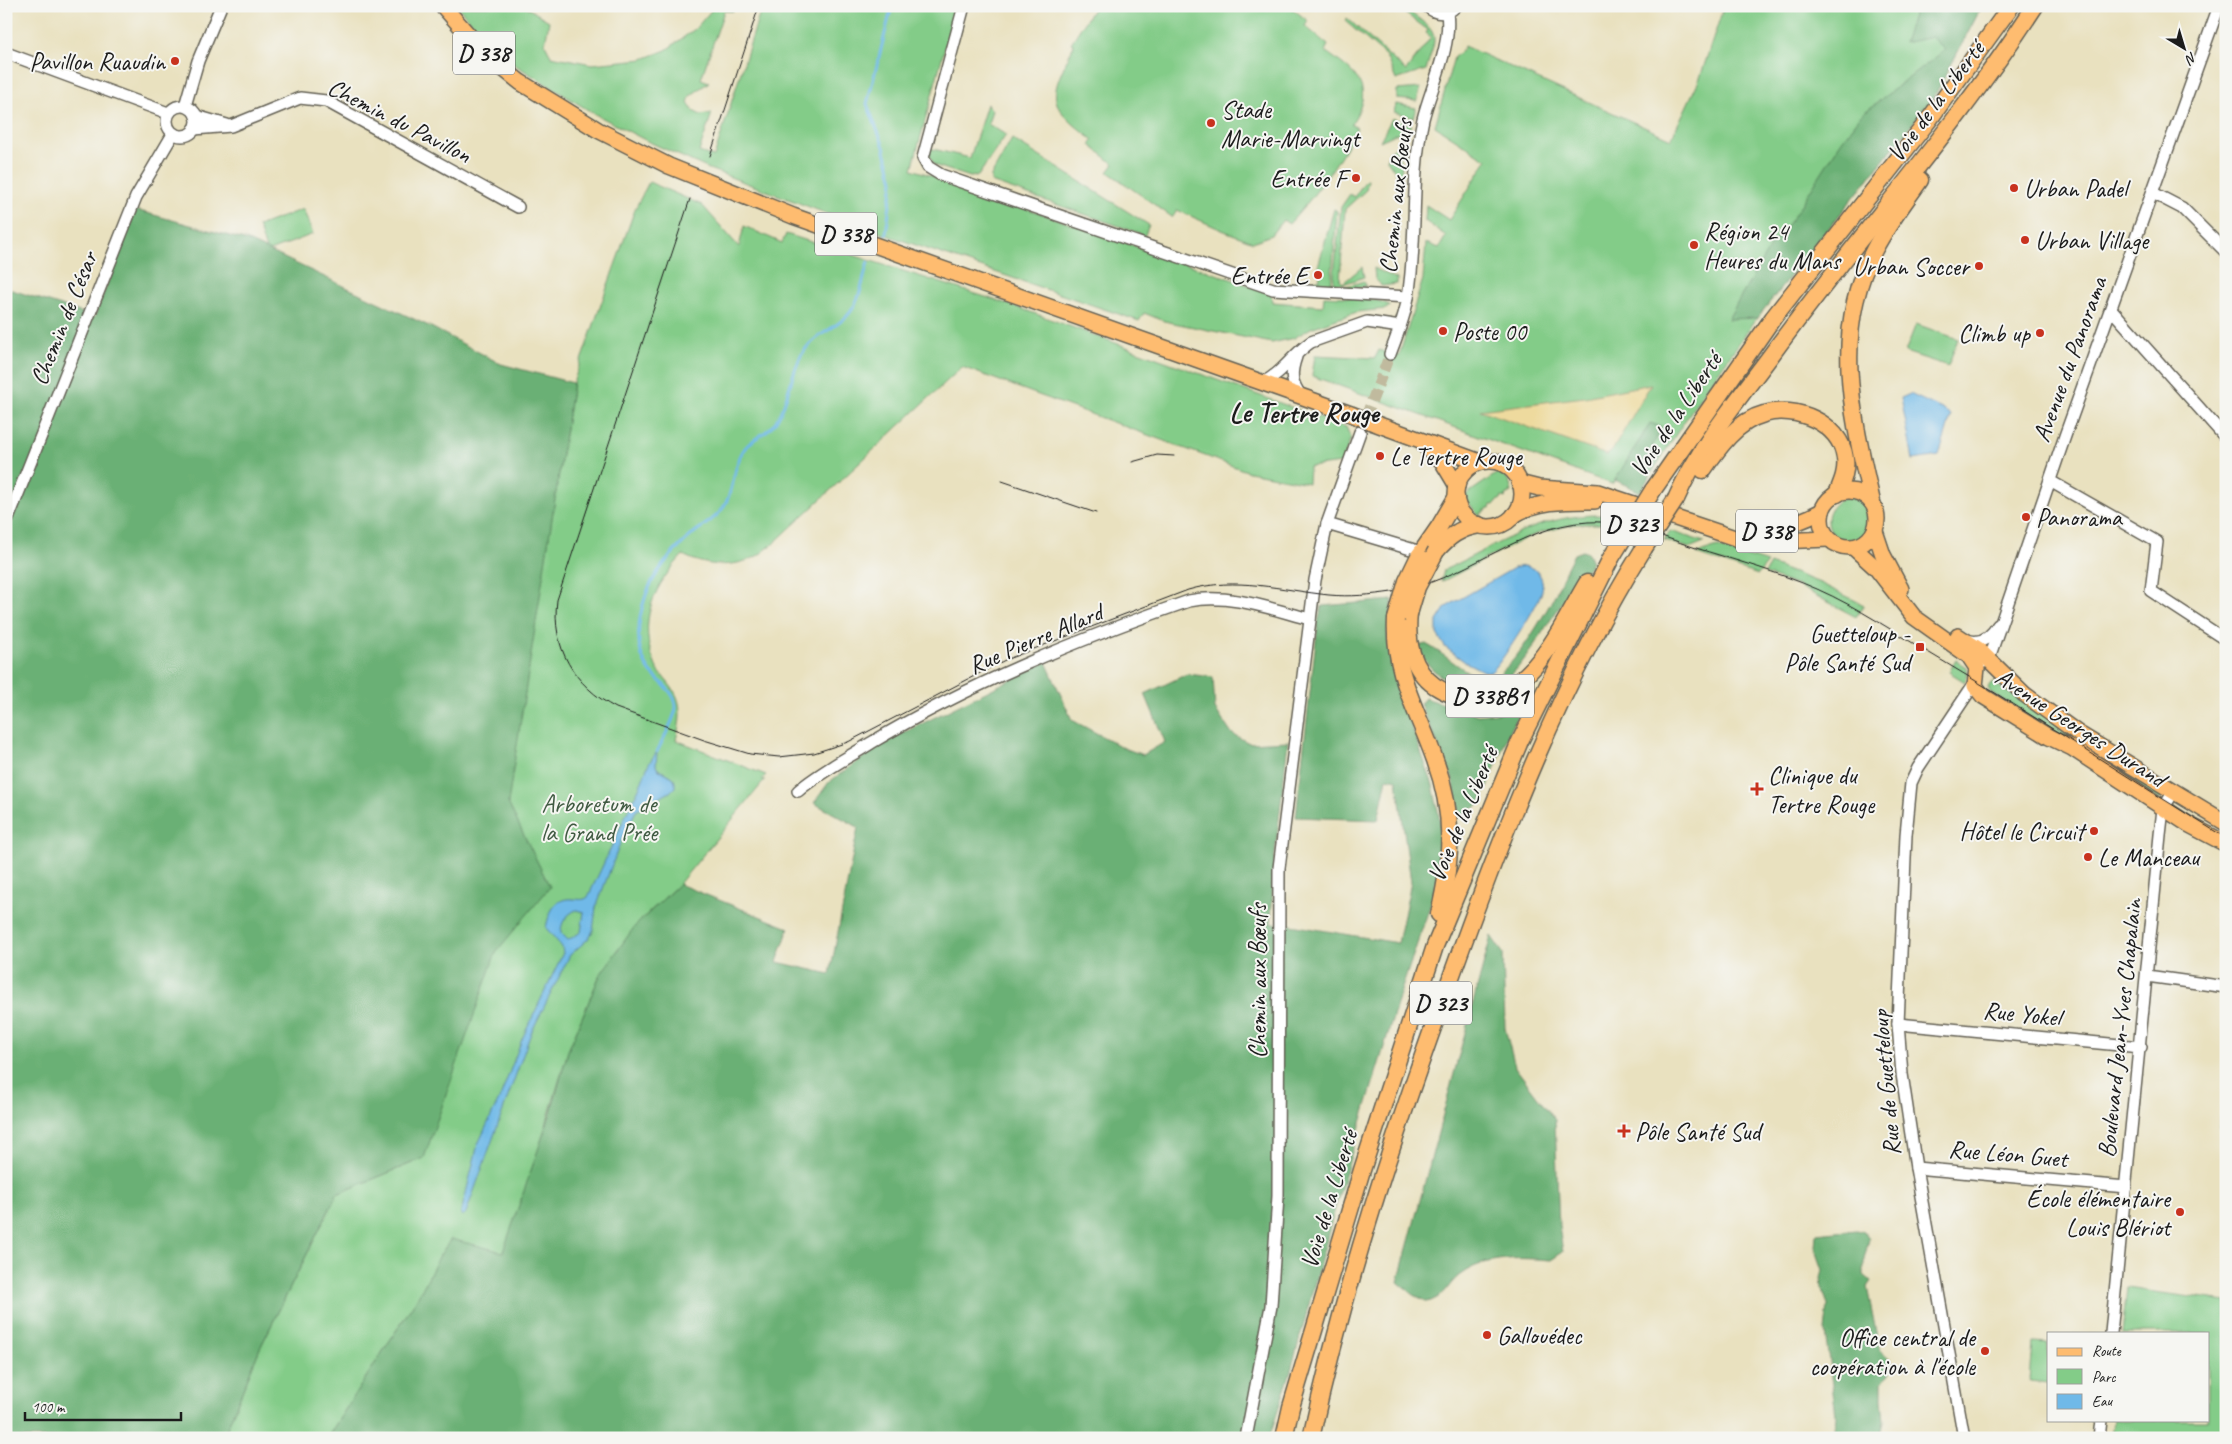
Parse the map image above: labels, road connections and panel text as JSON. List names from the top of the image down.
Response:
{
  "streets": {
    "highway": ["Voie de la Liberté", "D 323", "D 338B1"],
    "main road": ["D 338", "Avenue Georges Durand"],
    "street": [
      "Chemin du Pavillon",
      "Chemin aux Bœufs",
      "Chemin de César",
      "Avenue du Panorama",
      "Rue Pierre Allard",
      "Rue Yokel",
      "Boulevard Jean-Yves Chapalain",
      "Rue de Guetteloup",
      "Rue Léon Guet"
    ]
  },
  "crossings": [
    ["D 338", "Avenue Georges Durand"],
    ["Voie de la Liberté", "D 338B1"],
    ["Chemin du Pavillon", "Chemin de César"],
    ["Chemin aux Bœufs", "Rue Pierre Allard"],
    ["Avenue du Panorama", "Avenue Georges Durand"],
    ["Avenue Georges Durand", "Boulevard Jean-Yves Chapalain"],
    ["Avenue Georges Durand", "Rue de Guetteloup"],
    ["Rue Yokel", "Boulevard Jean-Yves Chapalain"],
    ["Rue Yokel", "Rue de Guetteloup"],
    ["Boulevard Jean-Yves Chapalain", "Rue Léon Guet"],
    ["Rue de Guetteloup", "Rue Léon Guet"]
  ],
  "districts": ["Le Tertre Rouge"],
  "parks": ["Arboretum de la Grand Prée"],
  "places": {
    "other": [
      "Pavillon Ruaudin",
      "Stade Marie-Marvingt",
      "Entrée F",
      "Urban Padel",
      "Urban Village",
      "Région 24 Heures du Mans",
      "Urban Soccer",
      "Entrée E",
      "Poste 00",
      "Climb up",
      "Le Tertre Rouge",
      "Panorama",
      "Hôtel le Circuit",
      "Le Manceau",
      "École élémentaire Louis Blériot",
      "Gallouédec",
      "Office central de coopération à l'école"
    ],
    "transit": ["Guetteloup - Pôle Santé Sud"],
    "health": ["Clinique du Tertre Rouge", "Pôle Santé Sud"]
  },
  "legend": ["Route", "Parc", "Eau"],
  "scale_bar": "100 m",
  "north": "bottom right"
}
